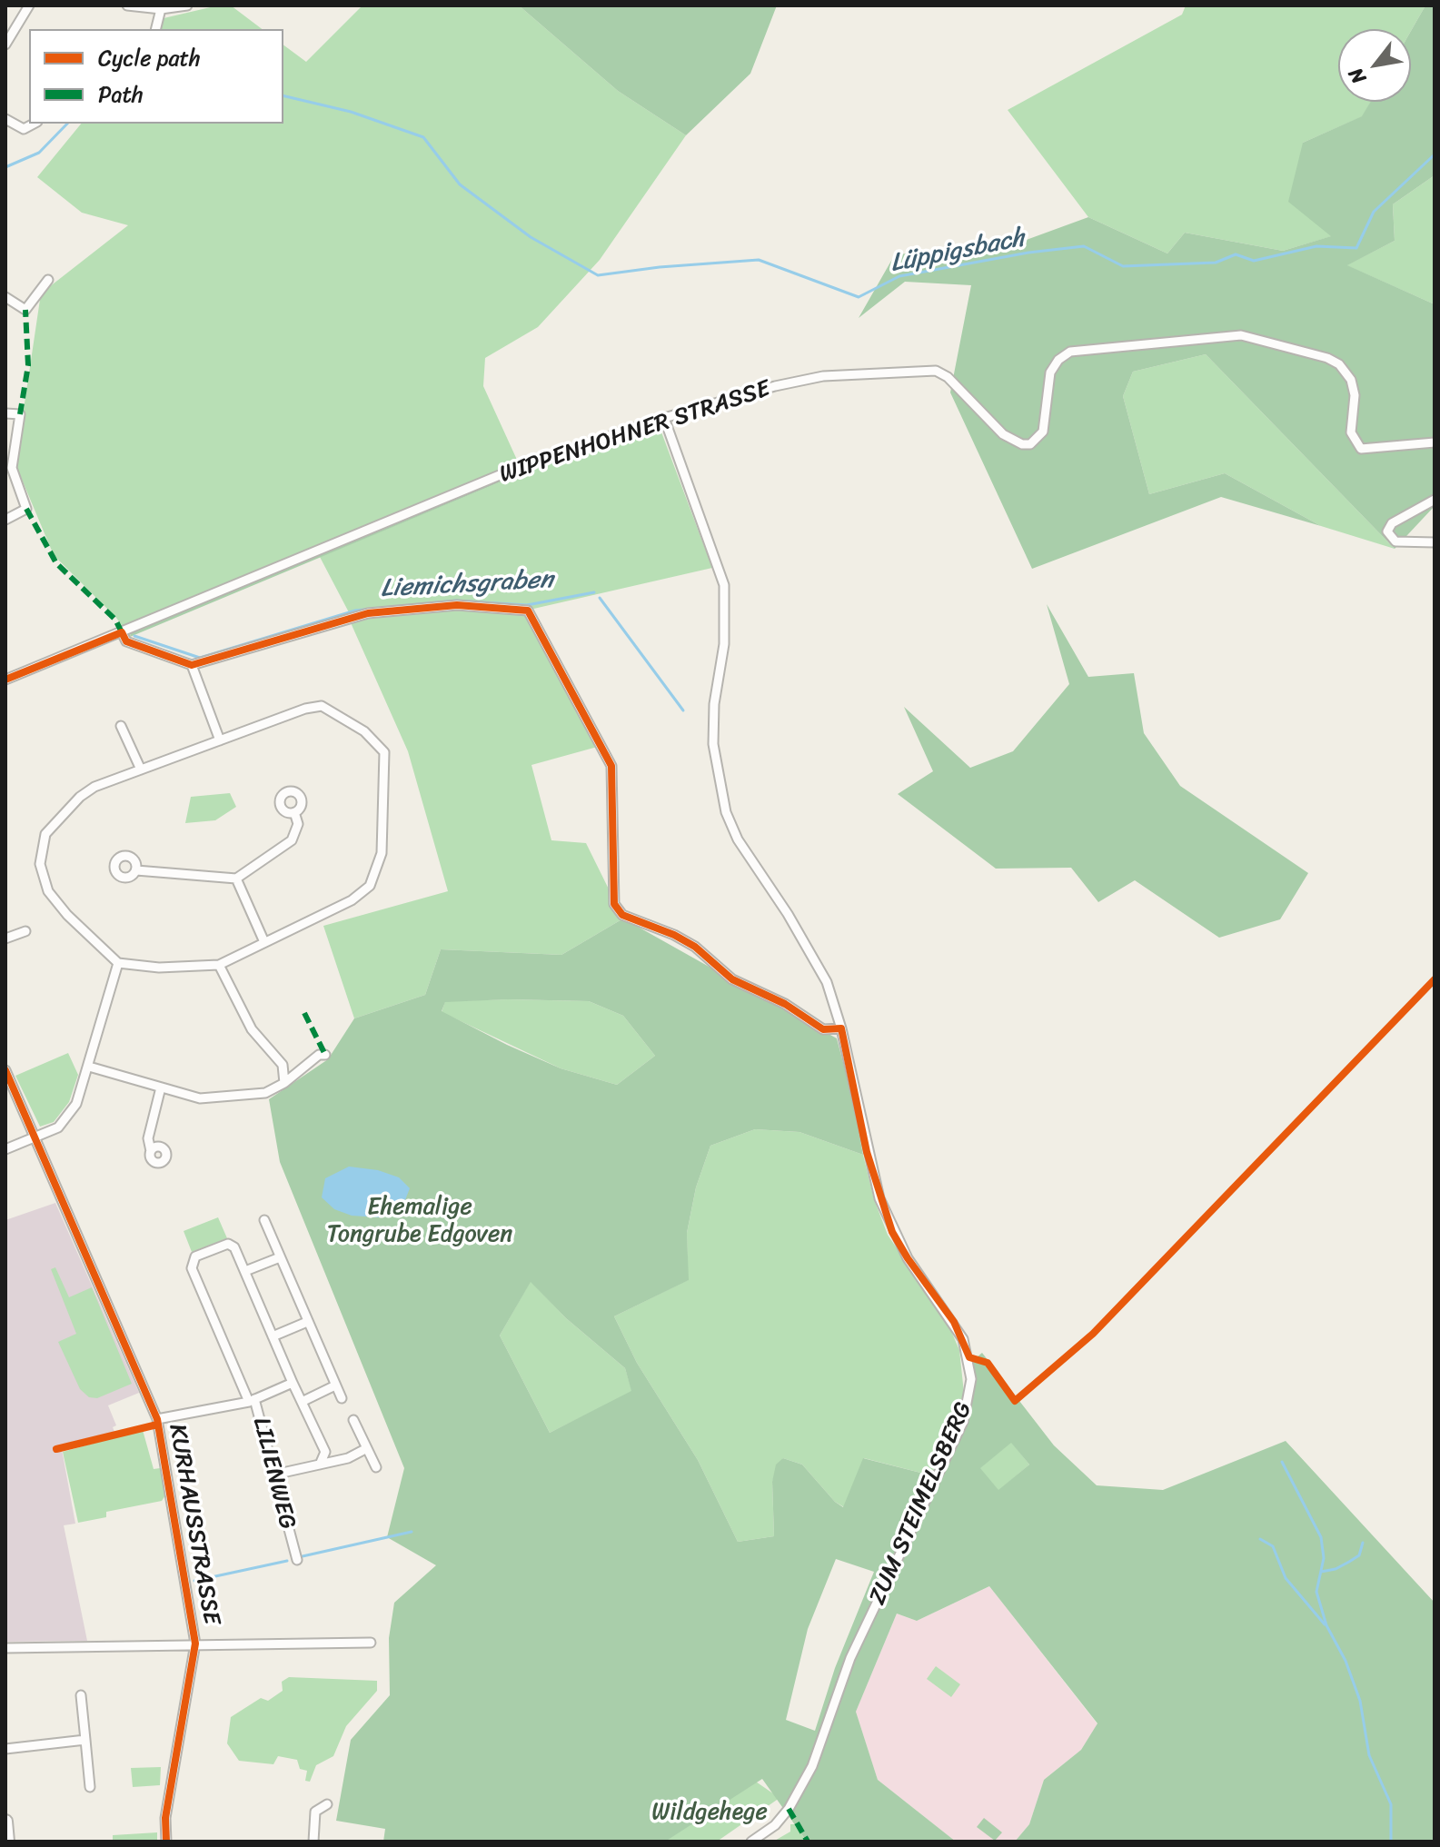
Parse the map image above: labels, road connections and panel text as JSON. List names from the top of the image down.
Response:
{
  "streets": {
    "street": [
      "WIPPENHOHNER STRASSE",
      "LILIENWEG",
      "ZUM STEIMELSBERG",
      "KURHAUSSTRASSE"
    ]
  },
  "crossings": [
    ["WIPPENHOHNER STRASSE", "ZUM STEIMELSBERG"],
    ["LILIENWEG", "KURHAUSSTRASSE"]
  ],
  "water": ["Lüppigsbach", "Liemichsgraben"],
  "parks": ["Ehemalige Tongrube Edgoven", "Wildgehege"],
  "legend": ["Cycle path", "Path"],
  "north": "bottom left"
}
